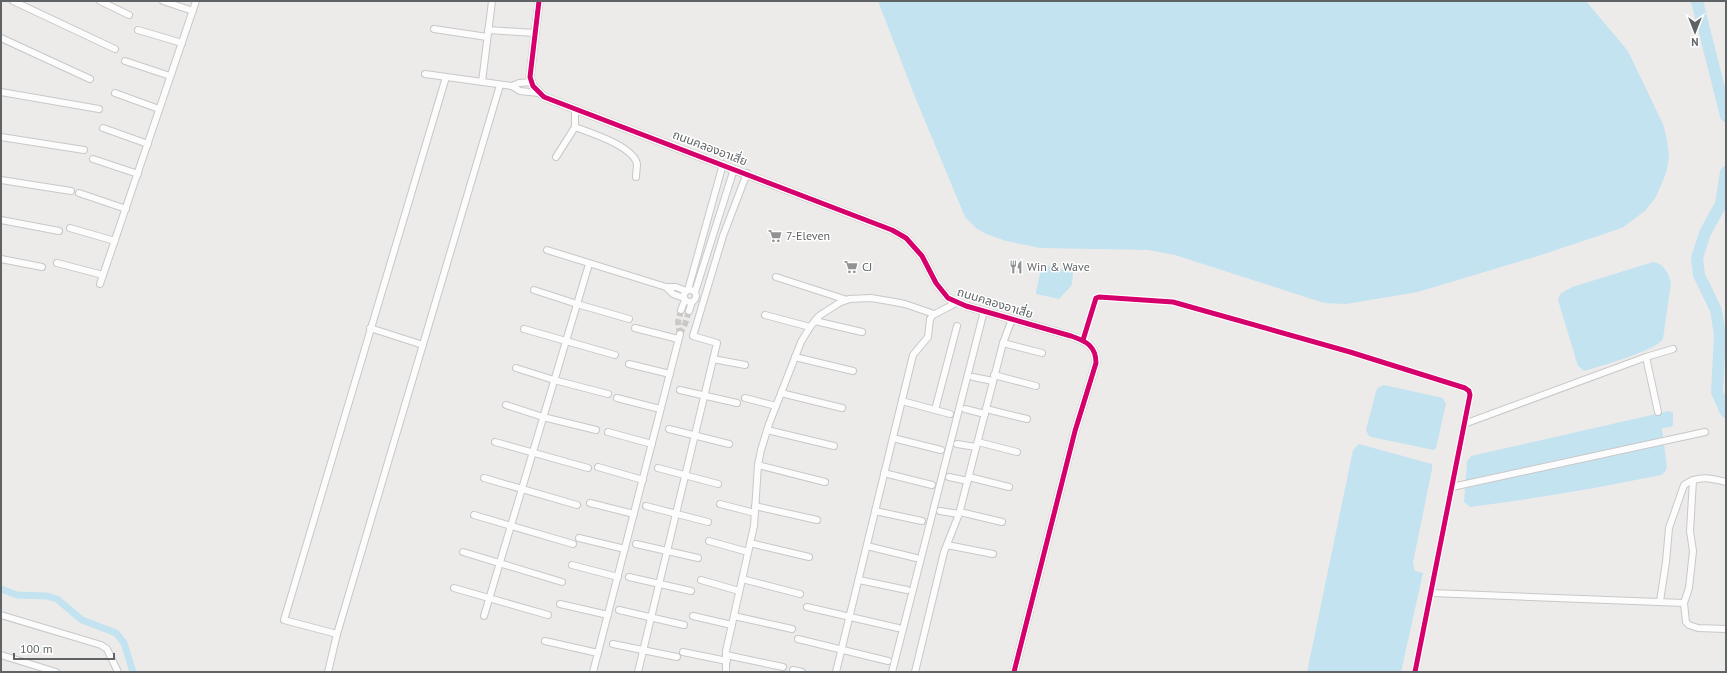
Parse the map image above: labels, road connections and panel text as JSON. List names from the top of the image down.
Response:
{
  "streets": {
    "street": ["ถนนคลองอาเสี่ย"]
  },
  "places": {
    "supermarket": ["7-Eleven", "CJ"],
    "restaurant": ["Win & Wave"]
  },
  "scale_bar": "100 m",
  "north": "bottom"
}
